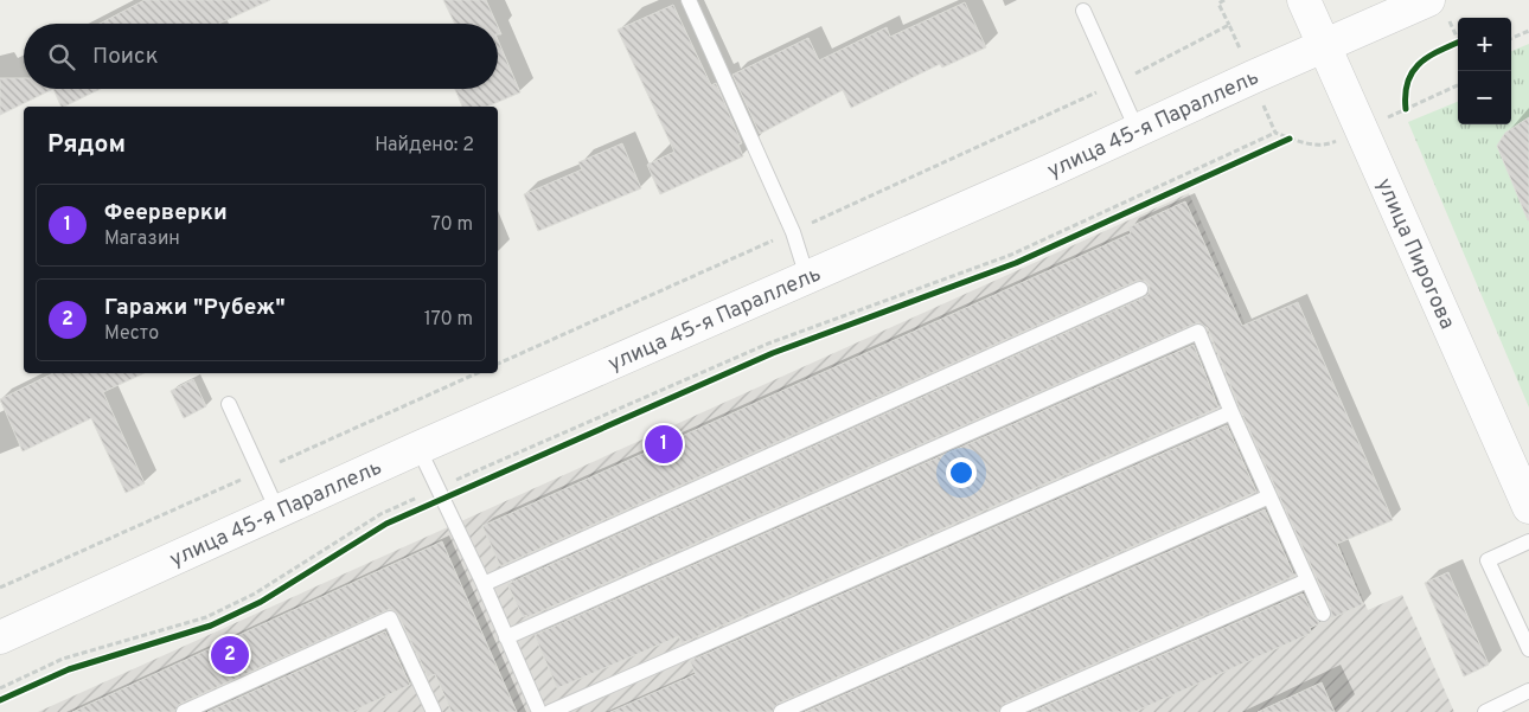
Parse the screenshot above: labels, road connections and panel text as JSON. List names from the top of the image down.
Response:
{
  "streets": {
    "main road": ["улица 45-я Параллель", "улица Пирогова"]
  },
  "crossings": [
    ["улица 45-я Параллель", "улица Пирогова"]
  ],
  "page": {
    "map_buttons": ["+", "−"],
    "search": "Поиск",
    "heading": ["Рядом", "Найдено: 2"],
    "list": [
      {
        "mark": "1",
        "name": "Феерверки",
        "note": "Магазин",
        "value": "70 m"
      },
      {
        "mark": "2",
        "name": "Гаражи \"Рубеж\"",
        "note": "Место",
        "value": "170 m"
      }
    ],
    "pins": ["1", "2"]
  }
}
